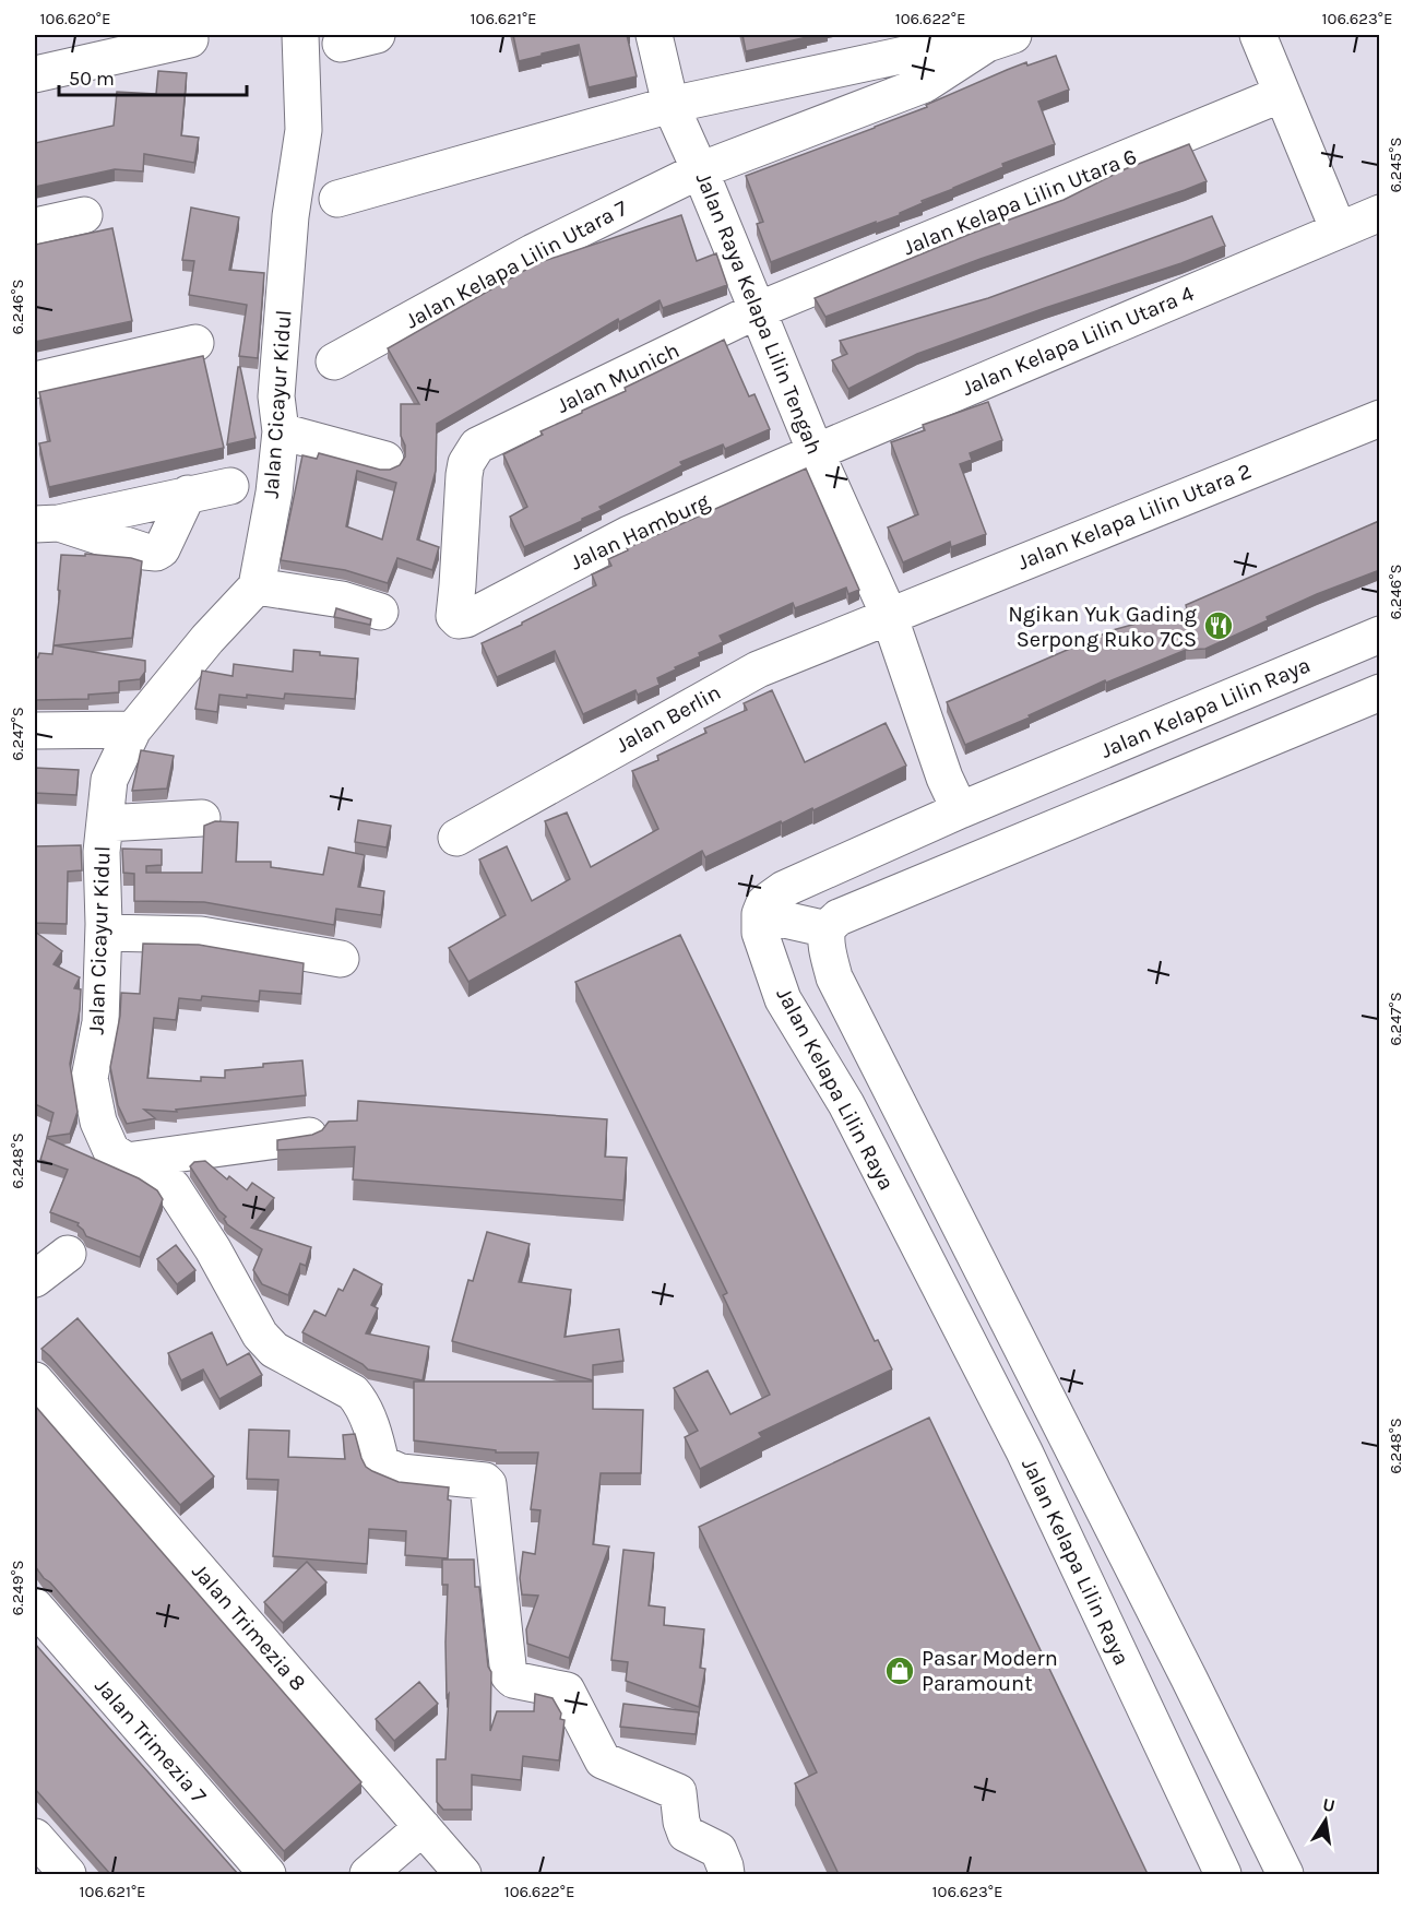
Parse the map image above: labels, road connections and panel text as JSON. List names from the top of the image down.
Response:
{
  "streets": {
    "street": [
      "Jalan Kelapa Lilin Utara 6",
      "Jalan Kelapa Lilin Utara 7",
      "Jalan Raya Kelapa Lilin Tengah",
      "Jalan Kelapa Lilin Utara 4",
      "Jalan Munich",
      "Jalan Cicayur Kidul",
      "Jalan Kelapa Lilin Utara 2",
      "Jalan Hamburg",
      "Jalan Kelapa Lilin Raya",
      "Jalan Berlin",
      "Jalan Trimezia 8",
      "Jalan Trimezia 7"
    ]
  },
  "crossings": [
    ["Jalan Kelapa Lilin Utara 6", "Jalan Raya Kelapa Lilin Tengah"],
    ["Jalan Kelapa Lilin Utara 6", "Jalan Munich"],
    ["Jalan Kelapa Lilin Utara 7", "Jalan Raya Kelapa Lilin Tengah"],
    ["Jalan Raya Kelapa Lilin Tengah", "Jalan Kelapa Lilin Utara 4"],
    ["Jalan Raya Kelapa Lilin Tengah", "Jalan Munich"],
    ["Jalan Raya Kelapa Lilin Tengah", "Jalan Kelapa Lilin Utara 2"],
    ["Jalan Raya Kelapa Lilin Tengah", "Jalan Hamburg"],
    ["Jalan Raya Kelapa Lilin Tengah", "Jalan Kelapa Lilin Raya"],
    ["Jalan Raya Kelapa Lilin Tengah", "Jalan Berlin"],
    ["Jalan Kelapa Lilin Utara 4", "Jalan Hamburg"],
    ["Jalan Munich", "Jalan Hamburg"],
    ["Jalan Kelapa Lilin Utara 2", "Jalan Berlin"]
  ],
  "places": {
    "restaurant": ["Ngikan Yuk Gading Serpong Ruko 7CS"],
    "shop": ["Pasar Modern Paramount"]
  },
  "scale_bar": "50 m",
  "north": "top",
  "coordinates": [
    "106.620°E",
    "106.621°E",
    "106.622°E",
    "106.623°E",
    "6.245°S",
    "6.246°S",
    "6.247°S",
    "6.248°S",
    "6.249°S"
  ]
}
